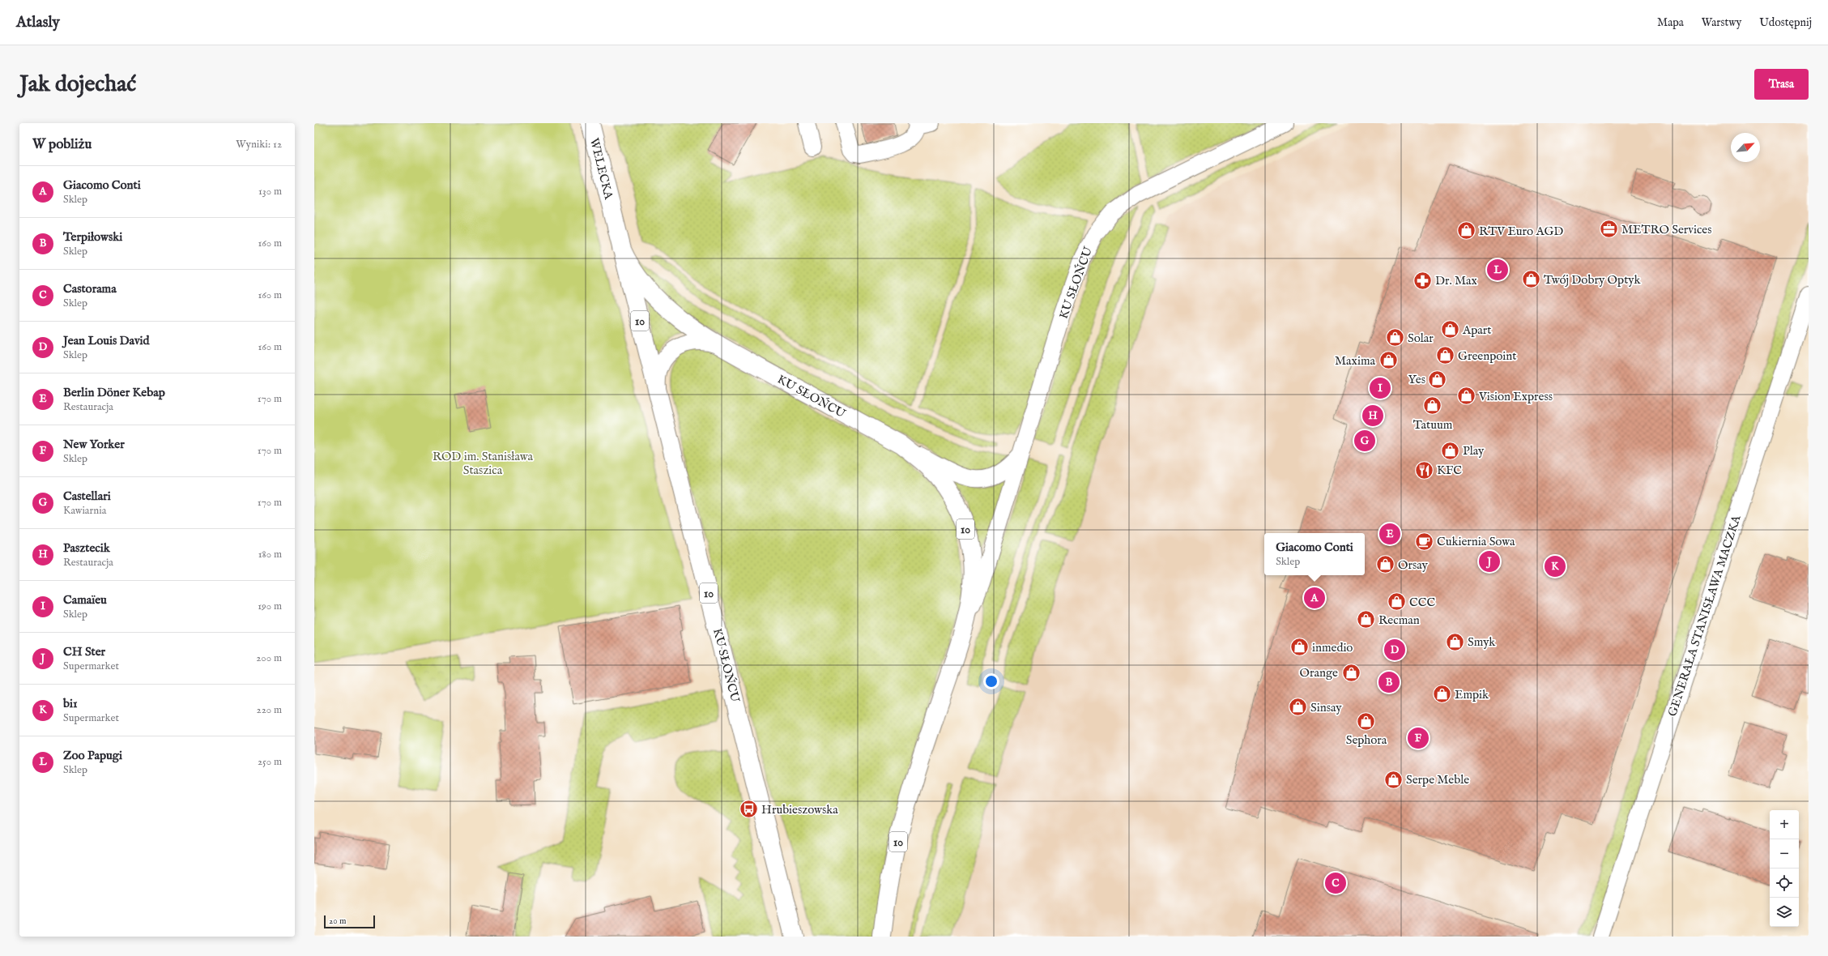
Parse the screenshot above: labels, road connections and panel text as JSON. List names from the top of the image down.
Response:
{
  "streets": {
    "main road": ["WELECKA", "KU SŁOŃCU", "10"],
    "street": ["GENERAŁA STANISŁAWA MACZKA"]
  },
  "crossings": [
    ["WELECKA", "KU SŁOŃCU"]
  ],
  "parks": ["ROD im. Stanisława Staszica"],
  "places": {
    "office": ["METRO Services"],
    "shop": [
      "RTV Euro AGD",
      "Twój Dobry Optyk",
      "Apart",
      "Solar",
      "Greenpoint",
      "Maxima",
      "Yes",
      "Vision Express",
      "Tatuum",
      "Play",
      "Orsay",
      "CCC",
      "Recman",
      "Smyk",
      "inmedio",
      "Orange",
      "Empik",
      "Sinsay",
      "Sephora",
      "Serpe Meble"
    ],
    "pharmacy": ["Dr. Max"],
    "restaurant": ["KFC"],
    "cafe": ["Cukiernia Sowa"],
    "bus stop": ["Hrubieszowska"]
  },
  "scale_bar": "20 m",
  "north": "top right",
  "page": {
    "header": "Atlasly",
    "nav": ["Mapa", "Warstwy", "Udostępnij"],
    "buttons": "Trasa",
    "title": "Jak dojechać",
    "heading": ["W pobliżu", "Wyniki: 12"],
    "list": [
      {
        "mark": "A",
        "name": "Giacomo Conti",
        "note": "Sklep",
        "value": "130 m"
      },
      {
        "mark": "B",
        "name": "Terpiłowski",
        "note": "Sklep",
        "value": "160 m"
      },
      {
        "mark": "C",
        "name": "Castorama",
        "note": "Sklep",
        "value": "160 m"
      },
      {
        "mark": "D",
        "name": "Jean Louis David",
        "note": "Sklep",
        "value": "160 m"
      },
      {
        "mark": "E",
        "name": "Berlin Döner Kebap",
        "note": "Restauracja",
        "value": "170 m"
      },
      {
        "mark": "F",
        "name": "New Yorker",
        "note": "Sklep",
        "value": "170 m"
      },
      {
        "mark": "G",
        "name": "Castellari",
        "note": "Kawiarnia",
        "value": "170 m"
      },
      {
        "mark": "H",
        "name": "Pasztecik",
        "note": "Restauracja",
        "value": "180 m"
      },
      {
        "mark": "I",
        "name": "Camaïeu",
        "note": "Sklep",
        "value": "190 m"
      },
      {
        "mark": "J",
        "name": "CH Ster",
        "note": "Supermarket",
        "value": "200 m"
      },
      {
        "mark": "K",
        "name": "bi1",
        "note": "Supermarket",
        "value": "220 m"
      },
      {
        "mark": "L",
        "name": "Zoo Papugi",
        "note": "Sklep",
        "value": "250 m"
      }
    ],
    "pins": [
      "L",
      "I",
      "H",
      "G",
      "E",
      "J",
      "K",
      "A",
      "D",
      "B",
      "F",
      "C"
    ],
    "popup": ["Giacomo Conti", "Sklep"],
    "map_buttons": ["+", "−"],
    "scale": "20 m"
  }
}
